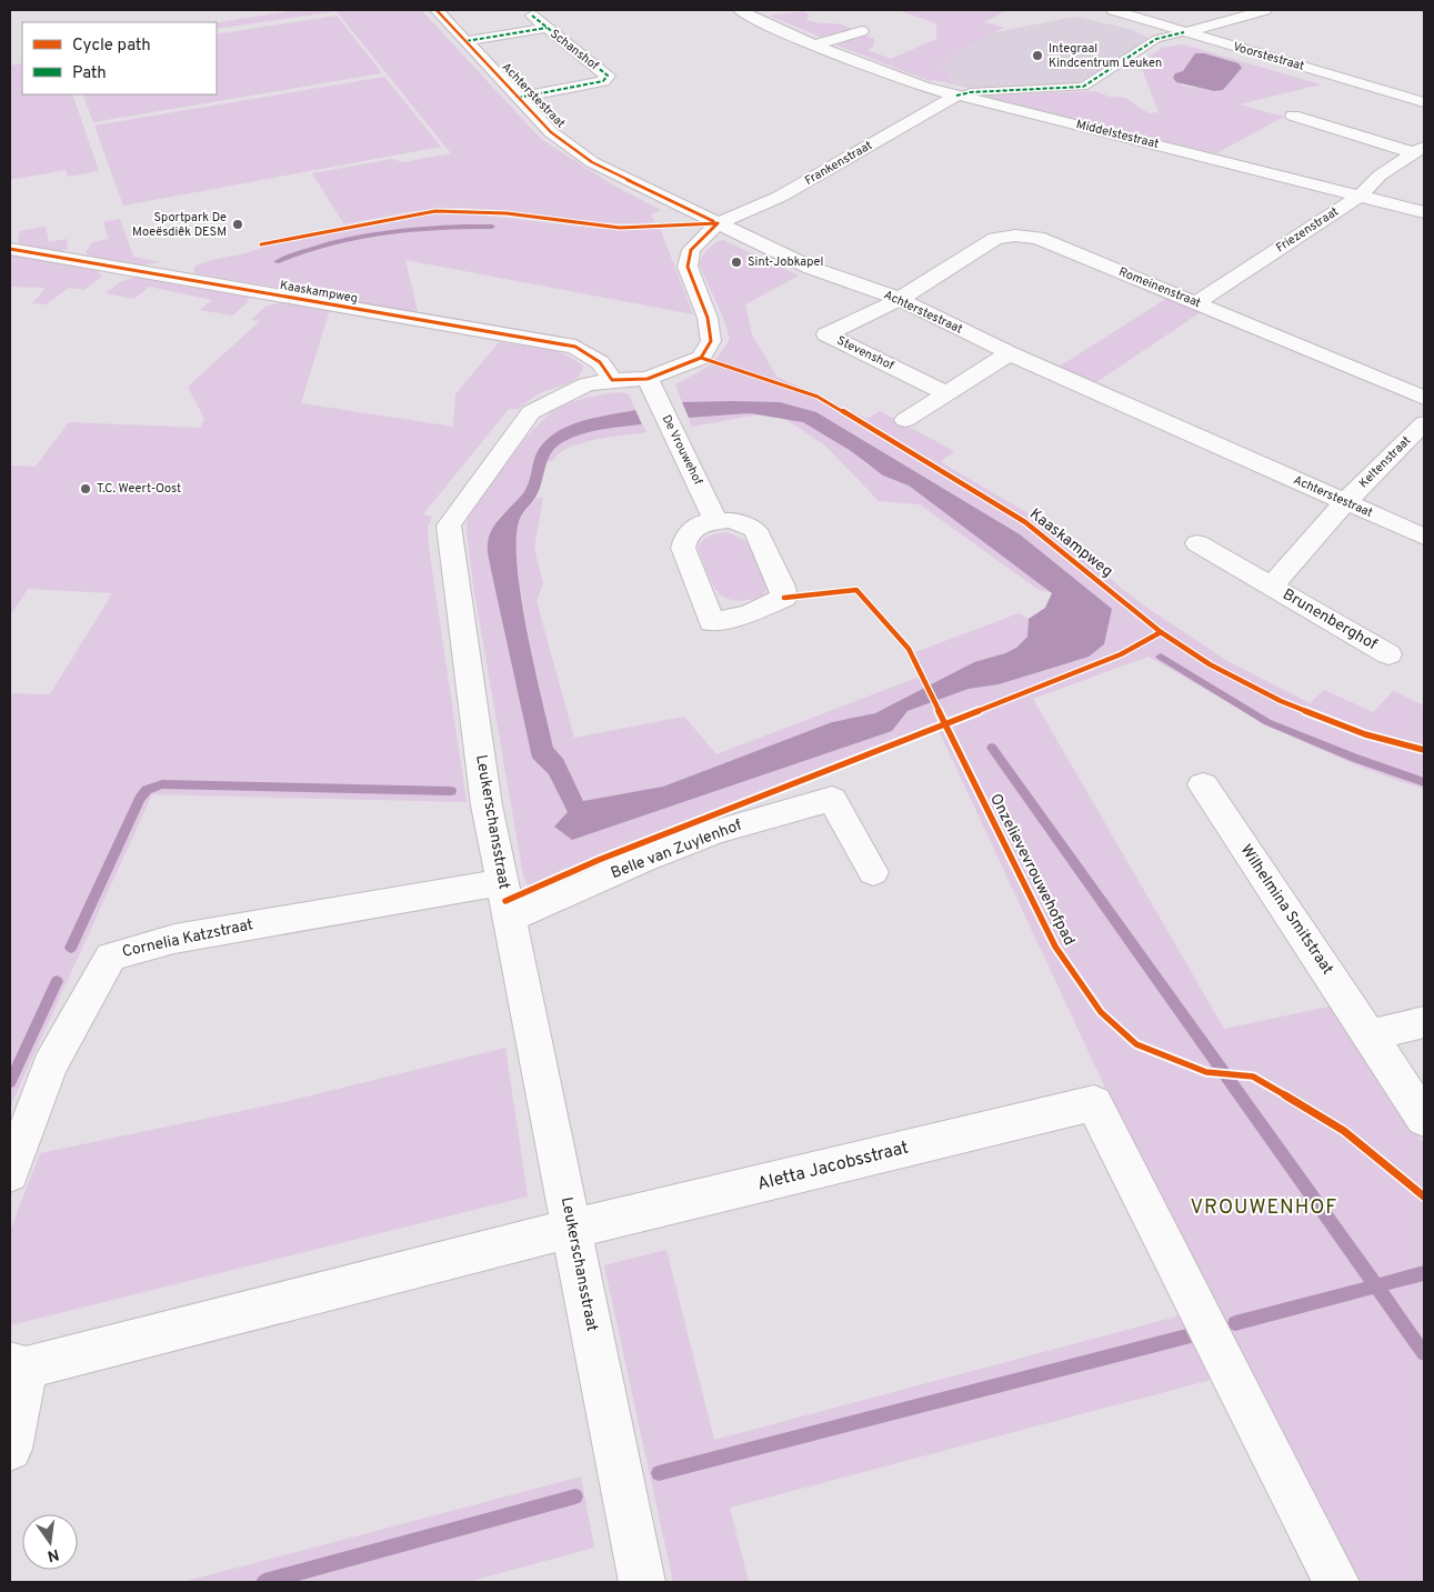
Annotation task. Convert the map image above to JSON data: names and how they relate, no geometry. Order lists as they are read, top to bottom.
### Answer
{
  "streets": {
    "street": [
      "Schanshof",
      "Voorstestraat",
      "Achterstestraat",
      "Middelstestraat",
      "Frankenstraat",
      "Friezenstraat",
      "Romeinenstraat",
      "Kaaskampweg",
      "Stevenshof",
      "De Vrouwehof",
      "Keltenstraat",
      "Brunenberghof",
      "Leukerschansstraat",
      "Belle van Zuylenhof",
      "Wilhelmina Smitstraat",
      "Cornelia Katzstraat",
      "Aletta Jacobsstraat"
    ],
    "cycle path": ["Onzelievevrouwehofpad"]
  },
  "crossings": [
    ["Schanshof", "Achterstestraat"],
    ["Achterstestraat", "Frankenstraat"],
    ["Achterstestraat", "Romeinenstraat"],
    ["Achterstestraat", "Stevenshof"],
    ["Achterstestraat", "Keltenstraat"],
    ["Achterstestraat", "Brunenberghof"],
    ["Achterstestraat", "Leukerschansstraat"],
    ["Middelstestraat", "Frankenstraat"],
    ["Middelstestraat", "Friezenstraat"],
    ["Frankenstraat", "Leukerschansstraat"],
    ["Friezenstraat", "Romeinenstraat"],
    ["Romeinenstraat", "Stevenshof"],
    ["Kaaskampweg", "Leukerschansstraat"],
    ["De Vrouwehof", "Leukerschansstraat"],
    ["Keltenstraat", "Brunenberghof"],
    ["Leukerschansstraat", "Belle van Zuylenhof"],
    ["Leukerschansstraat", "Cornelia Katzstraat"],
    ["Leukerschansstraat", "Aletta Jacobsstraat"],
    ["Belle van Zuylenhof", "Cornelia Katzstraat"]
  ],
  "districts": ["VROUWENHOF"],
  "places": [
    "Integraal Kindcentrum Leuken",
    "Sportpark De Moeësdiêk DESM",
    "Sint-Jobkapel",
    "T.C. Weert-Oost"
  ],
  "legend": ["Cycle path", "Path"],
  "north": "bottom"
}
